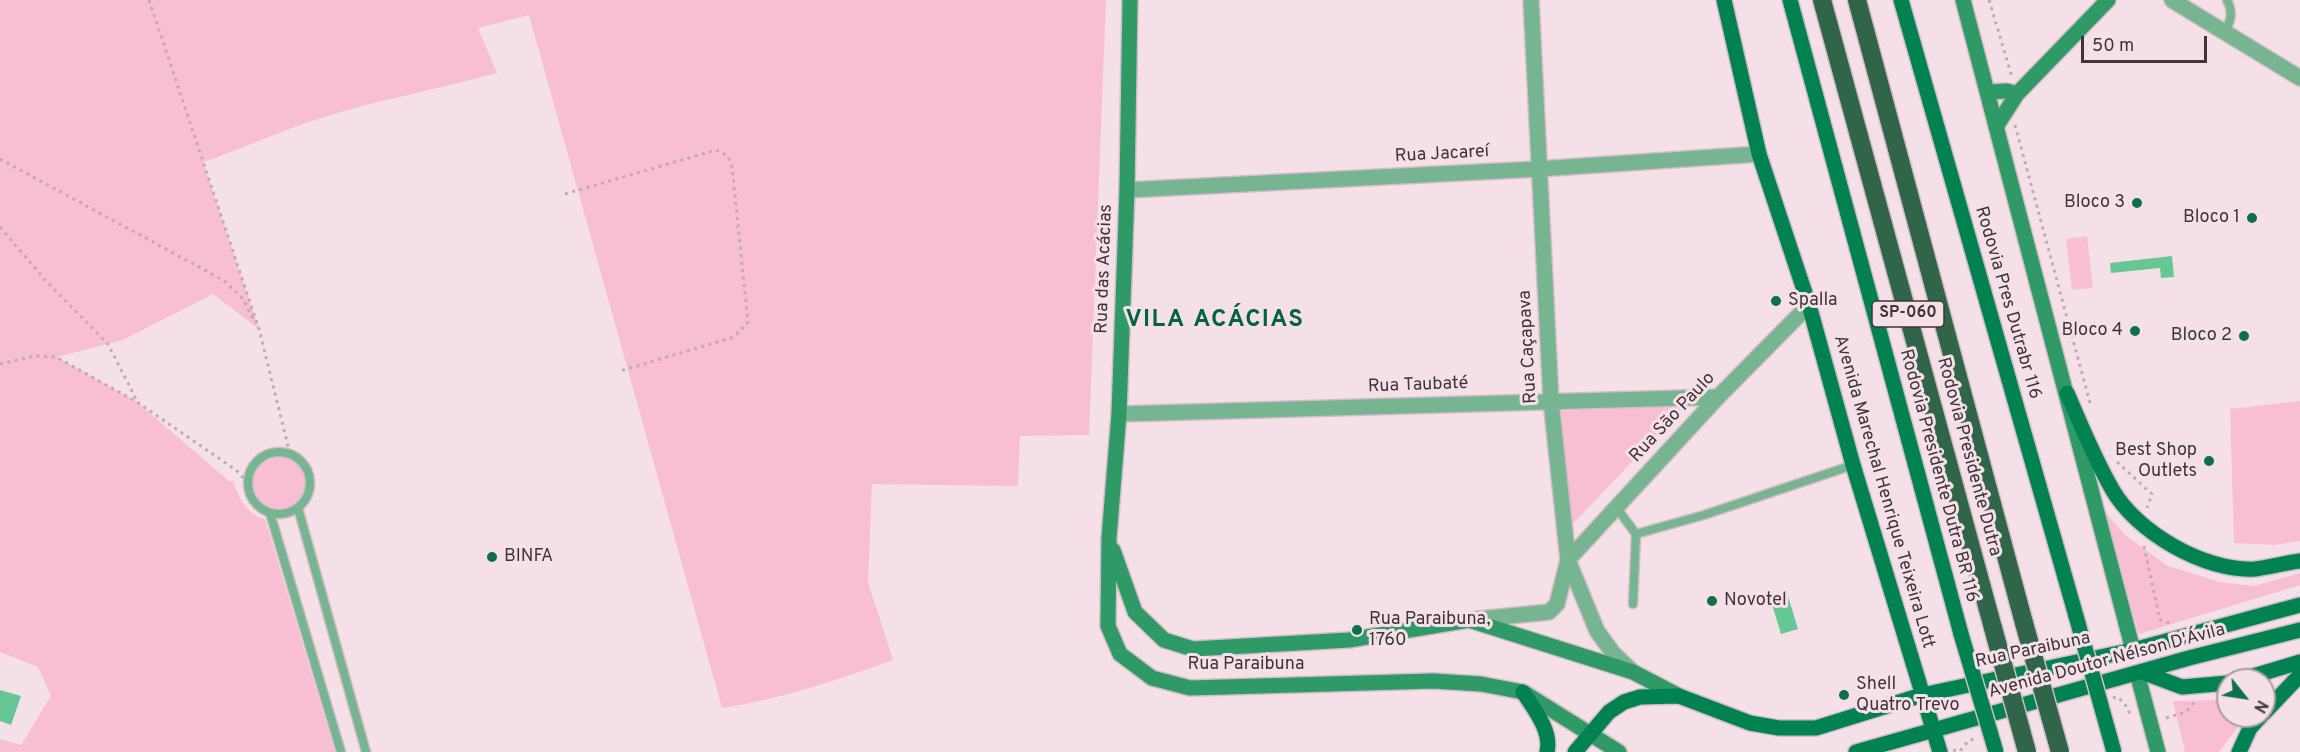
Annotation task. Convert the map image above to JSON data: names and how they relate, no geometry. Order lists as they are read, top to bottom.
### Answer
{
  "streets": {
    "highway": ["SP-060", "Rodovia Presidente Dutra"],
    "main road": [
      "Rua das Acácias",
      "Rodovia Pres Dutrabr 116",
      "Rodovia Presidente Dutra BR 116",
      "Avenida Marechal Henrique Teixeira Lott",
      "Rua Paraibuna",
      "Avenida Doutor Nélson D'Ávila"
    ],
    "street": [
      "Rua Jacareí",
      "Rua Caçapava",
      "Rua Taubaté",
      "Rua São Paulo"
    ]
  },
  "crossings": [
    ["Rua Jacareí", "Rua das Acácias"],
    ["Rua Jacareí", "Rua Caçapava"],
    ["Rua Jacareí", "Avenida Marechal Henrique Teixeira Lott"],
    ["Rua das Acácias", "Rua Taubaté"],
    ["Rua das Acácias", "Rua Paraibuna"],
    ["Rua Caçapava", "Rua Taubaté"],
    ["Rua Caçapava", "Rua São Paulo"],
    ["Rua Caçapava", "Rua Paraibuna"],
    ["Rua Taubaté", "Rua São Paulo"],
    ["Rua São Paulo", "Avenida Marechal Henrique Teixeira Lott"],
    ["Rua São Paulo", "Rua Paraibuna"],
    ["Avenida Marechal Henrique Teixeira Lott", "Rua Paraibuna"],
    ["Avenida Marechal Henrique Teixeira Lott", "Avenida Doutor Nélson D'Ávila"]
  ],
  "districts": ["VILA ACÁCIAS"],
  "places": [
    "Bloco 3",
    "Bloco 1",
    "Spalla",
    "Bloco 4",
    "Bloco 2",
    "Best Shop Outlets",
    "BINFA",
    "Novotel",
    "Rua Paraibuna, 1760",
    "Shell Quatro Trevo"
  ],
  "scale_bar": "50 m",
  "north": "bottom right"
}
